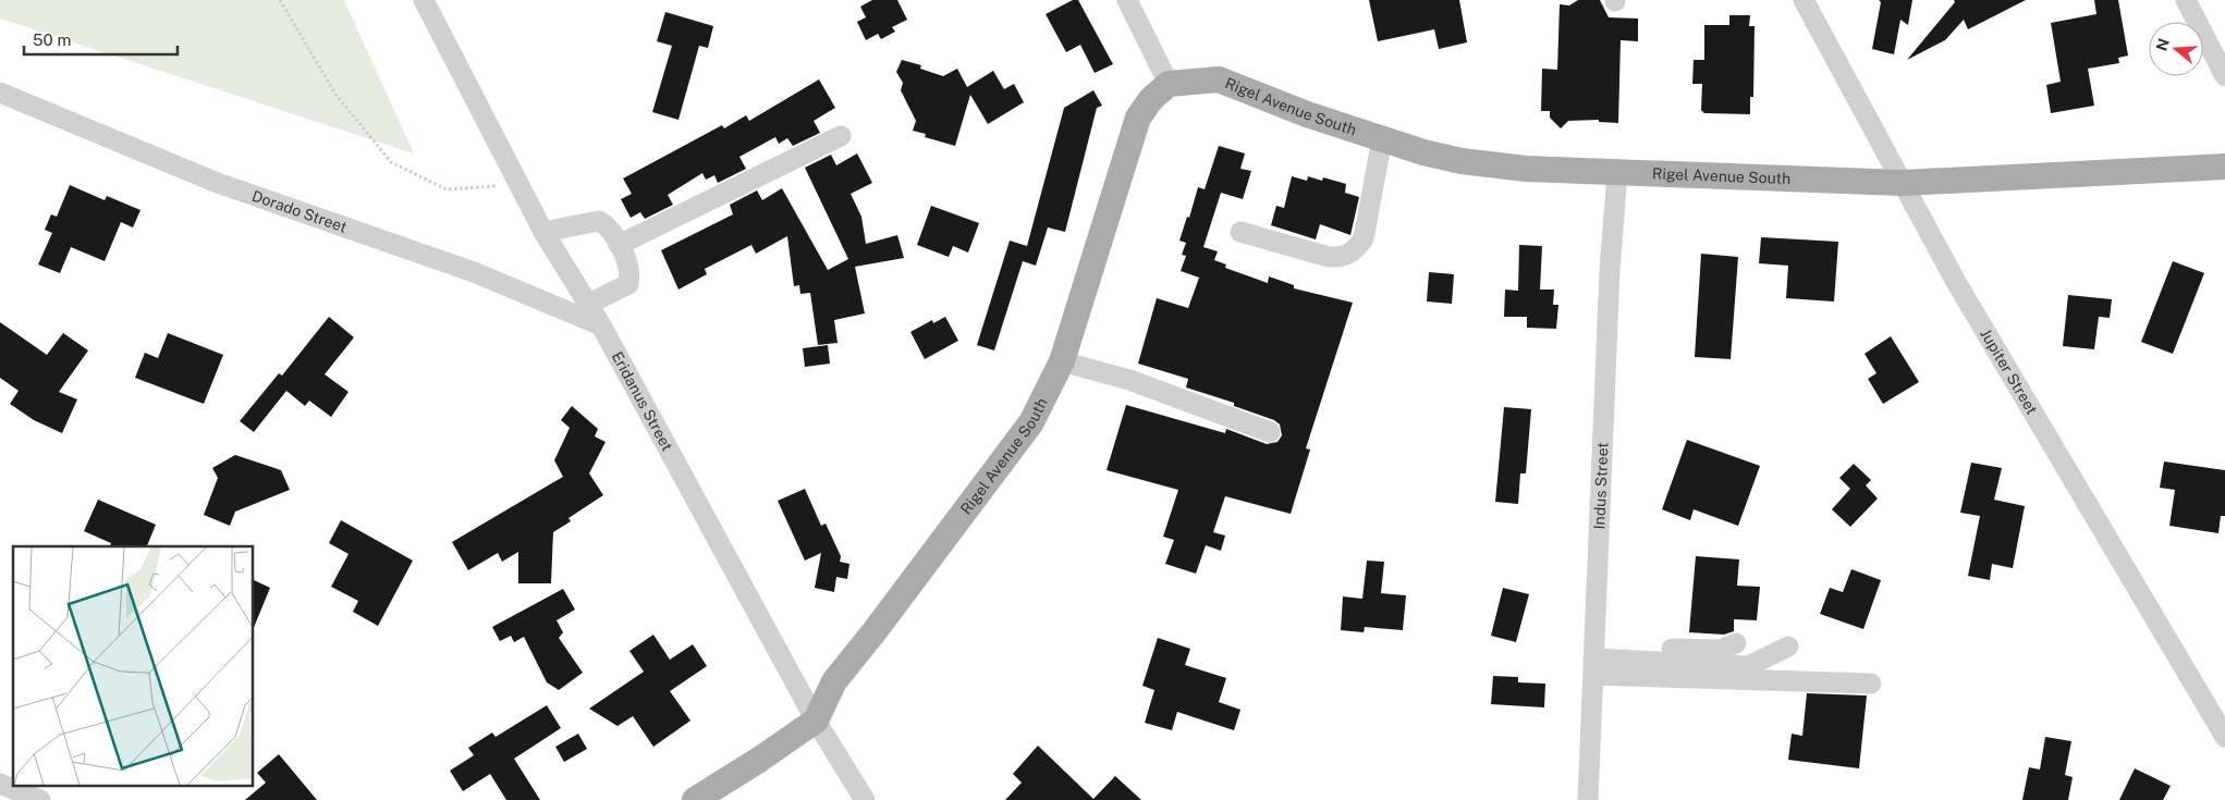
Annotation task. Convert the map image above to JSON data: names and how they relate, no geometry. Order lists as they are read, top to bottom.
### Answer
{
  "streets": {
    "main road": ["Rigel Avenue South"],
    "street": [
      "Dorado Street",
      "Jupiter Street",
      "Eridanus Street",
      "Indus Street"
    ]
  },
  "crossings": [
    ["Rigel Avenue South", "Jupiter Street"],
    ["Rigel Avenue South", "Eridanus Street"],
    ["Rigel Avenue South", "Indus Street"],
    ["Dorado Street", "Eridanus Street"]
  ],
  "scale_bar": "50 m",
  "north": "left"
}
